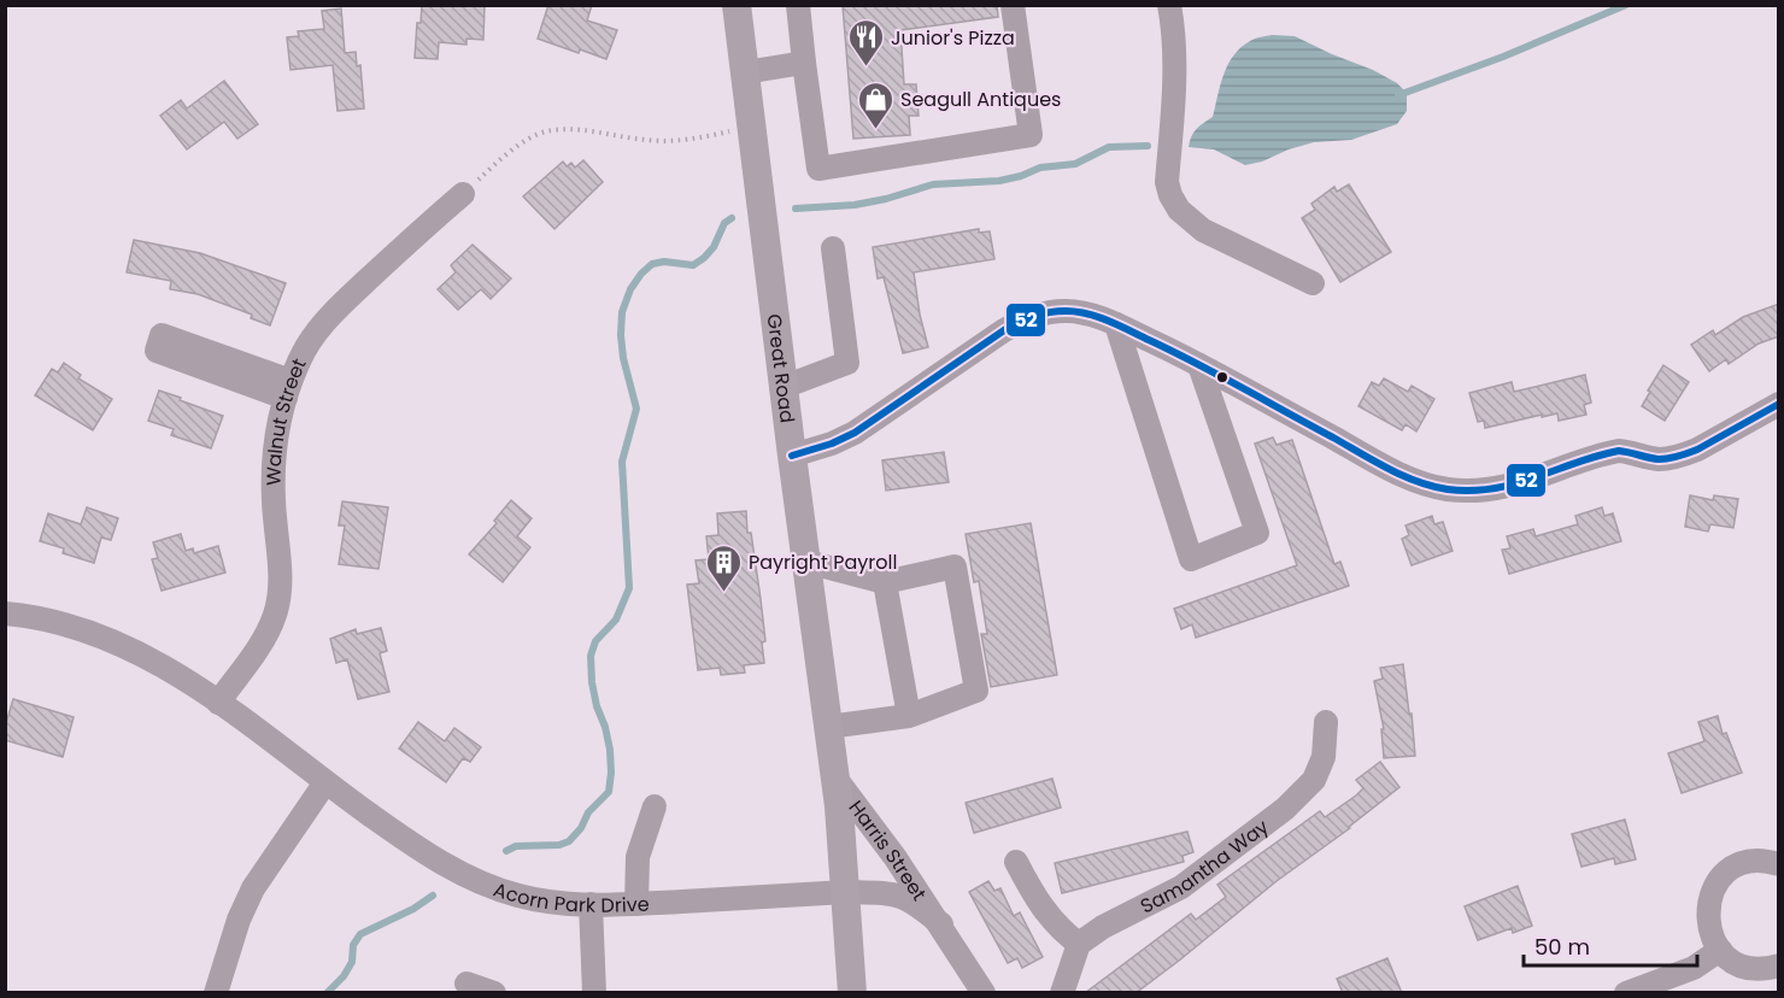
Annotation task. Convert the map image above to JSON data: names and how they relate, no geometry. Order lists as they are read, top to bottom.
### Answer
{
  "streets": {
    "main road": ["Great Road"],
    "street": [
      "Walnut Street",
      "Harris Street",
      "Samantha Way",
      "Acorn Park Drive"
    ]
  },
  "crossings": [
    ["Great Road", "Harris Street"],
    ["Great Road", "Acorn Park Drive"],
    ["Walnut Street", "Acorn Park Drive"],
    ["Harris Street", "Acorn Park Drive"]
  ],
  "places": {
    "restaurant": ["Junior's Pizza"],
    "shop": ["Seagull Antiques"],
    "building": ["Payright Payroll"]
  },
  "lines": ["transit line 52"],
  "scale_bar": "50 m"
}
